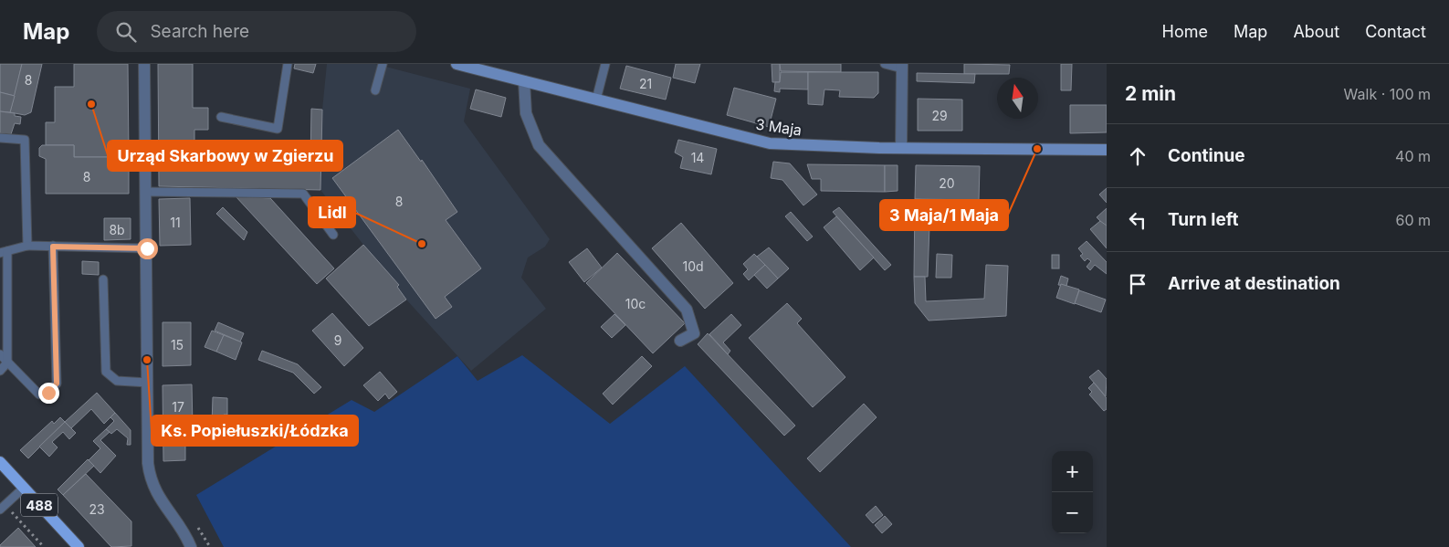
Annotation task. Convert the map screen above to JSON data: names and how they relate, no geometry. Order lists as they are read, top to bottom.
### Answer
{
  "streets": {
    "main road": ["3 Maja", "488"]
  },
  "places": [
    "Urząd Skarbowy w Zgierzu",
    "3 Maja/1 Maja",
    "Lidl",
    "Ks. Popiełuszki/Łódzka"
  ],
  "house_numbers": [
    "8",
    "21",
    "29",
    "14",
    "8",
    "20",
    "8",
    "11",
    "8b",
    "10d",
    "10c",
    "9",
    "15",
    "17",
    "23"
  ],
  "north": "top",
  "page": {
    "header": "Map",
    "search": "Search here",
    "nav": [
      "Home",
      "Map",
      "About",
      "Contact"
    ],
    "heading": ["2 min", "Walk · 100 m"],
    "list": [
      ["Continue", "40 m"],
      ["Turn left", "60 m"],
      "Arrive at destination"
    ],
    "map_buttons": ["+", "−"]
  }
}
